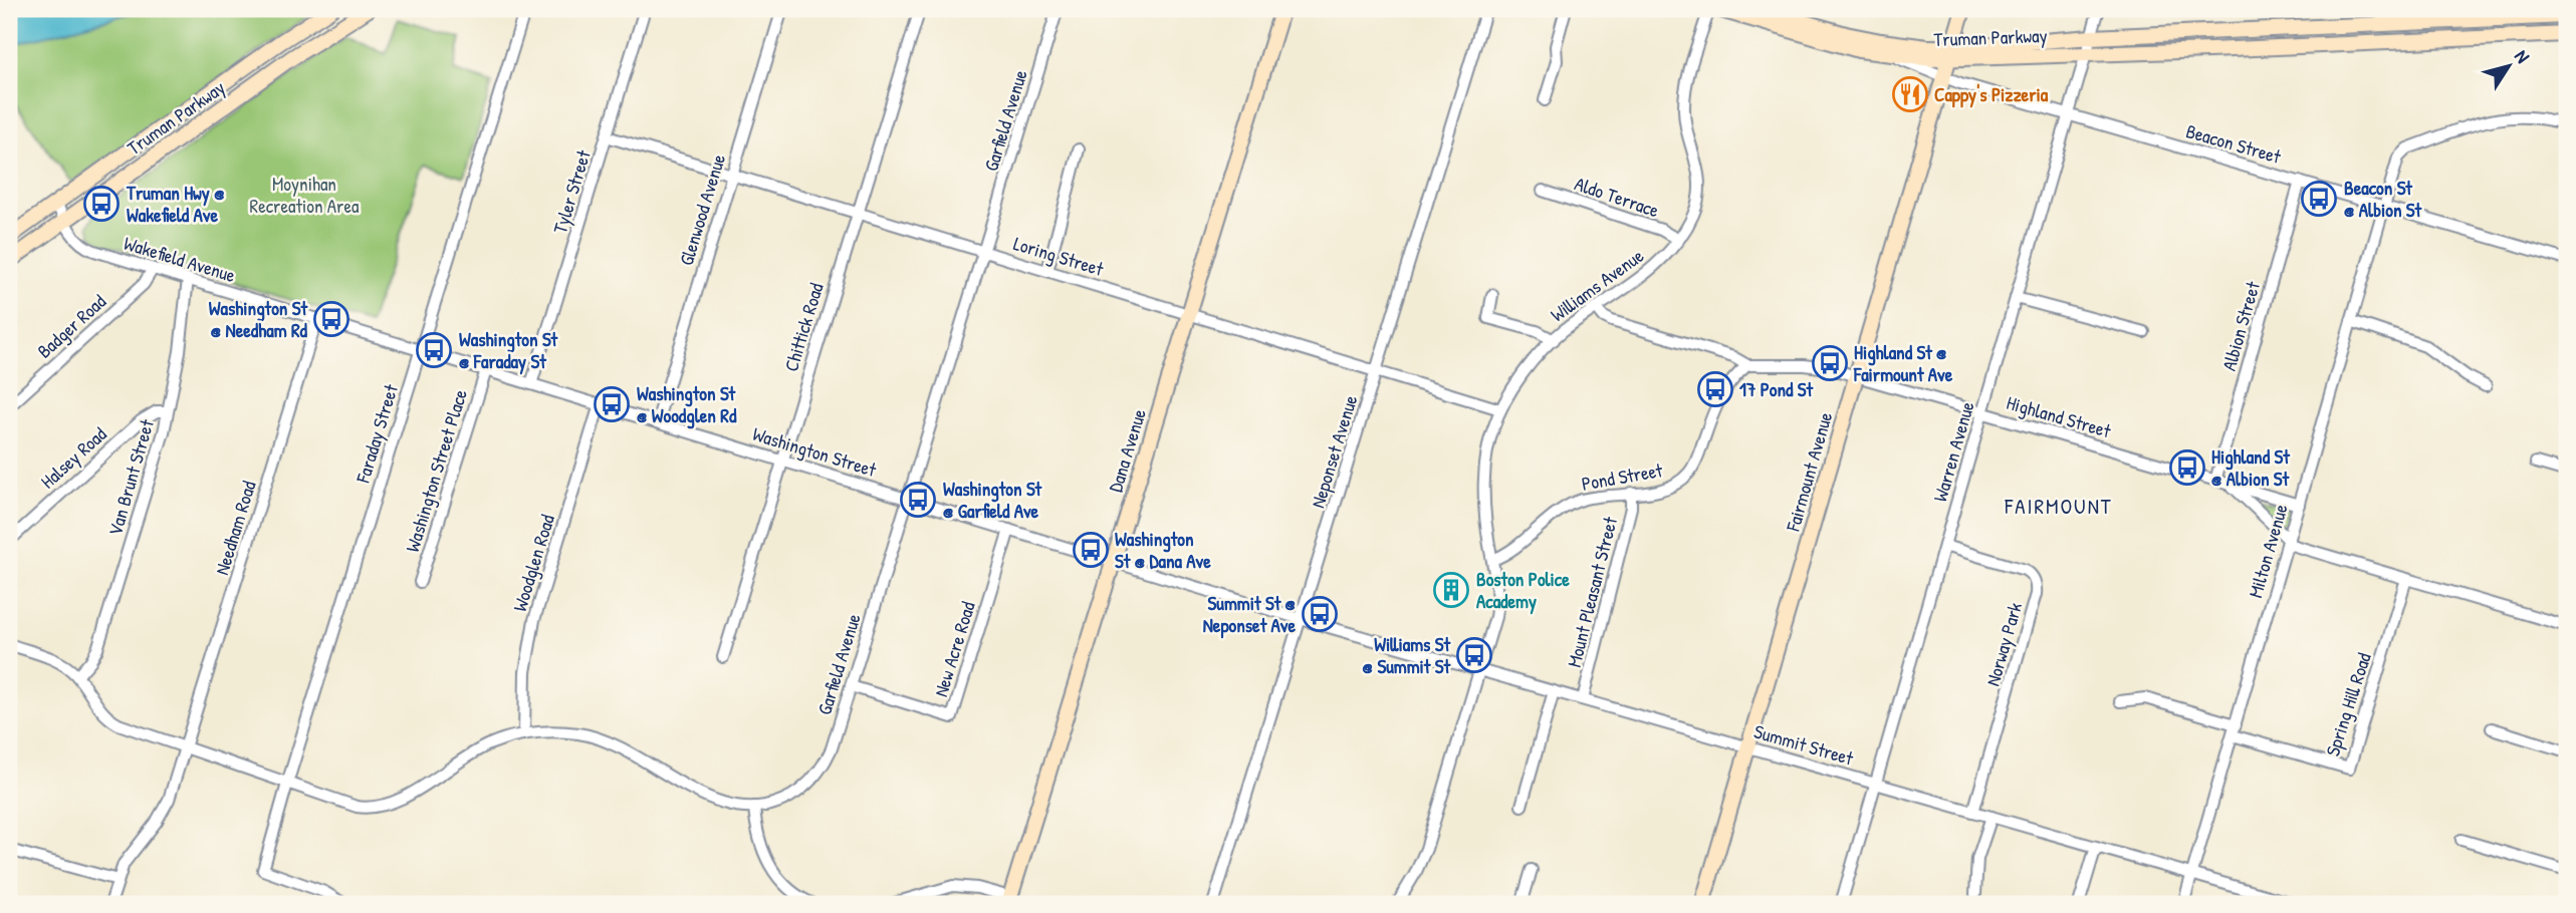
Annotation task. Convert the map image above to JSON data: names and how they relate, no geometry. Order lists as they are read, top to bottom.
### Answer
{
  "streets": {
    "main road": ["Truman Parkway", "Dana Avenue", "Fairmount Avenue"],
    "street": [
      "Garfield Avenue",
      "Beacon Street",
      "Tyler Street",
      "Aldo Terrace",
      "Glenwood Avenue",
      "Loring Street",
      "Wakefield Avenue",
      "Williams Avenue",
      "Badger Road",
      "Albion Street",
      "Chittick Road",
      "Highland Street",
      "Faraday Street",
      "Washington Street",
      "Neponset Avenue",
      "Warren Avenue",
      "Halsey Road",
      "Washington Street Place",
      "Pond Street",
      "Van Brunt Street",
      "Needham Road",
      "Milton Avenue",
      "Woodglen Road",
      "Mount Pleasant Street",
      "Norway Park",
      "New Acre Road",
      "Spring Hill Road",
      "Summit Street"
    ]
  },
  "crossings": [
    ["Truman Parkway", "Beacon Street"],
    ["Truman Parkway", "Wakefield Avenue"],
    ["Truman Parkway", "Warren Avenue"],
    ["Truman Parkway", "Fairmount Avenue"],
    ["Garfield Avenue", "Loring Street"],
    ["Garfield Avenue", "Faraday Street"],
    ["Garfield Avenue", "Washington Street"],
    ["Garfield Avenue", "Van Brunt Street"],
    ["Garfield Avenue", "Needham Road"],
    ["Garfield Avenue", "Woodglen Road"],
    ["Garfield Avenue", "New Acre Road"],
    ["Beacon Street", "Albion Street"],
    ["Beacon Street", "Warren Avenue"],
    ["Beacon Street", "Fairmount Avenue"],
    ["Beacon Street", "Milton Avenue"],
    ["Tyler Street", "Loring Street"],
    ["Tyler Street", "Washington Street"],
    ["Aldo Terrace", "Williams Avenue"],
    ["Glenwood Avenue", "Loring Street"],
    ["Glenwood Avenue", "Washington Street"],
    ["Loring Street", "Williams Avenue"],
    ["Loring Street", "Chittick Road"],
    ["Loring Street", "Dana Avenue"],
    ["Loring Street", "Neponset Avenue"],
    ["Wakefield Avenue", "Badger Road"],
    ["Wakefield Avenue", "Washington Street"],
    ["Wakefield Avenue", "Van Brunt Street"],
    ["Wakefield Avenue", "Needham Road"],
    ["Williams Avenue", "Highland Street"],
    ["Williams Avenue", "Pond Street"],
    ["Williams Avenue", "Summit Street"],
    ["Albion Street", "Highland Street"],
    ["Chittick Road", "Washington Street"],
    ["Highland Street", "Warren Avenue"],
    ["Highland Street", "Fairmount Avenue"],
    ["Highland Street", "Pond Street"],
    ["Highland Street", "Milton Avenue"],
    ["Highland Street", "Spring Hill Road"],
    ["Faraday Street", "Washington Street"],
    ["Dana Avenue", "Washington Street"],
    ["Washington Street", "Neponset Avenue"],
    ["Washington Street", "Washington Street Place"],
    ["Washington Street", "Needham Road"],
    ["Washington Street", "Woodglen Road"],
    ["Washington Street", "New Acre Road"],
    ["Washington Street", "Summit Street"],
    ["Neponset Avenue", "Summit Street"],
    ["Warren Avenue", "Norway Park"],
    ["Warren Avenue", "Summit Street"],
    ["Halsey Road", "Van Brunt Street"],
    ["Fairmount Avenue", "Summit Street"],
    ["Pond Street", "Mount Pleasant Street"],
    ["Milton Avenue", "Spring Hill Road"],
    ["Milton Avenue", "Summit Street"],
    ["Mount Pleasant Street", "Summit Street"],
    ["Norway Park", "Summit Street"]
  ],
  "districts": ["FAIRMOUNT"],
  "parks": ["Moynihan Recreation Area"],
  "places": {
    "restaurant": ["Cappy's Pizzeria"],
    "bus stop": [
      "Beacon St @ Albion St",
      "Truman Hwy @ Wakefield Ave",
      "Washington St @ Needham Rd",
      "Washington St @ Faraday St",
      "Highland St @ Fairmount Ave",
      "17 Pond St",
      "Washington St @ Woodglen Rd",
      "Highland St @ Albion St",
      "Washington St @ Garfield Ave",
      "Washington St @ Dana Ave",
      "Summit St @ Neponset Ave",
      "Williams St @ Summit St"
    ],
    "building": ["Boston Police Academy"]
  },
  "north": "top right"
}
